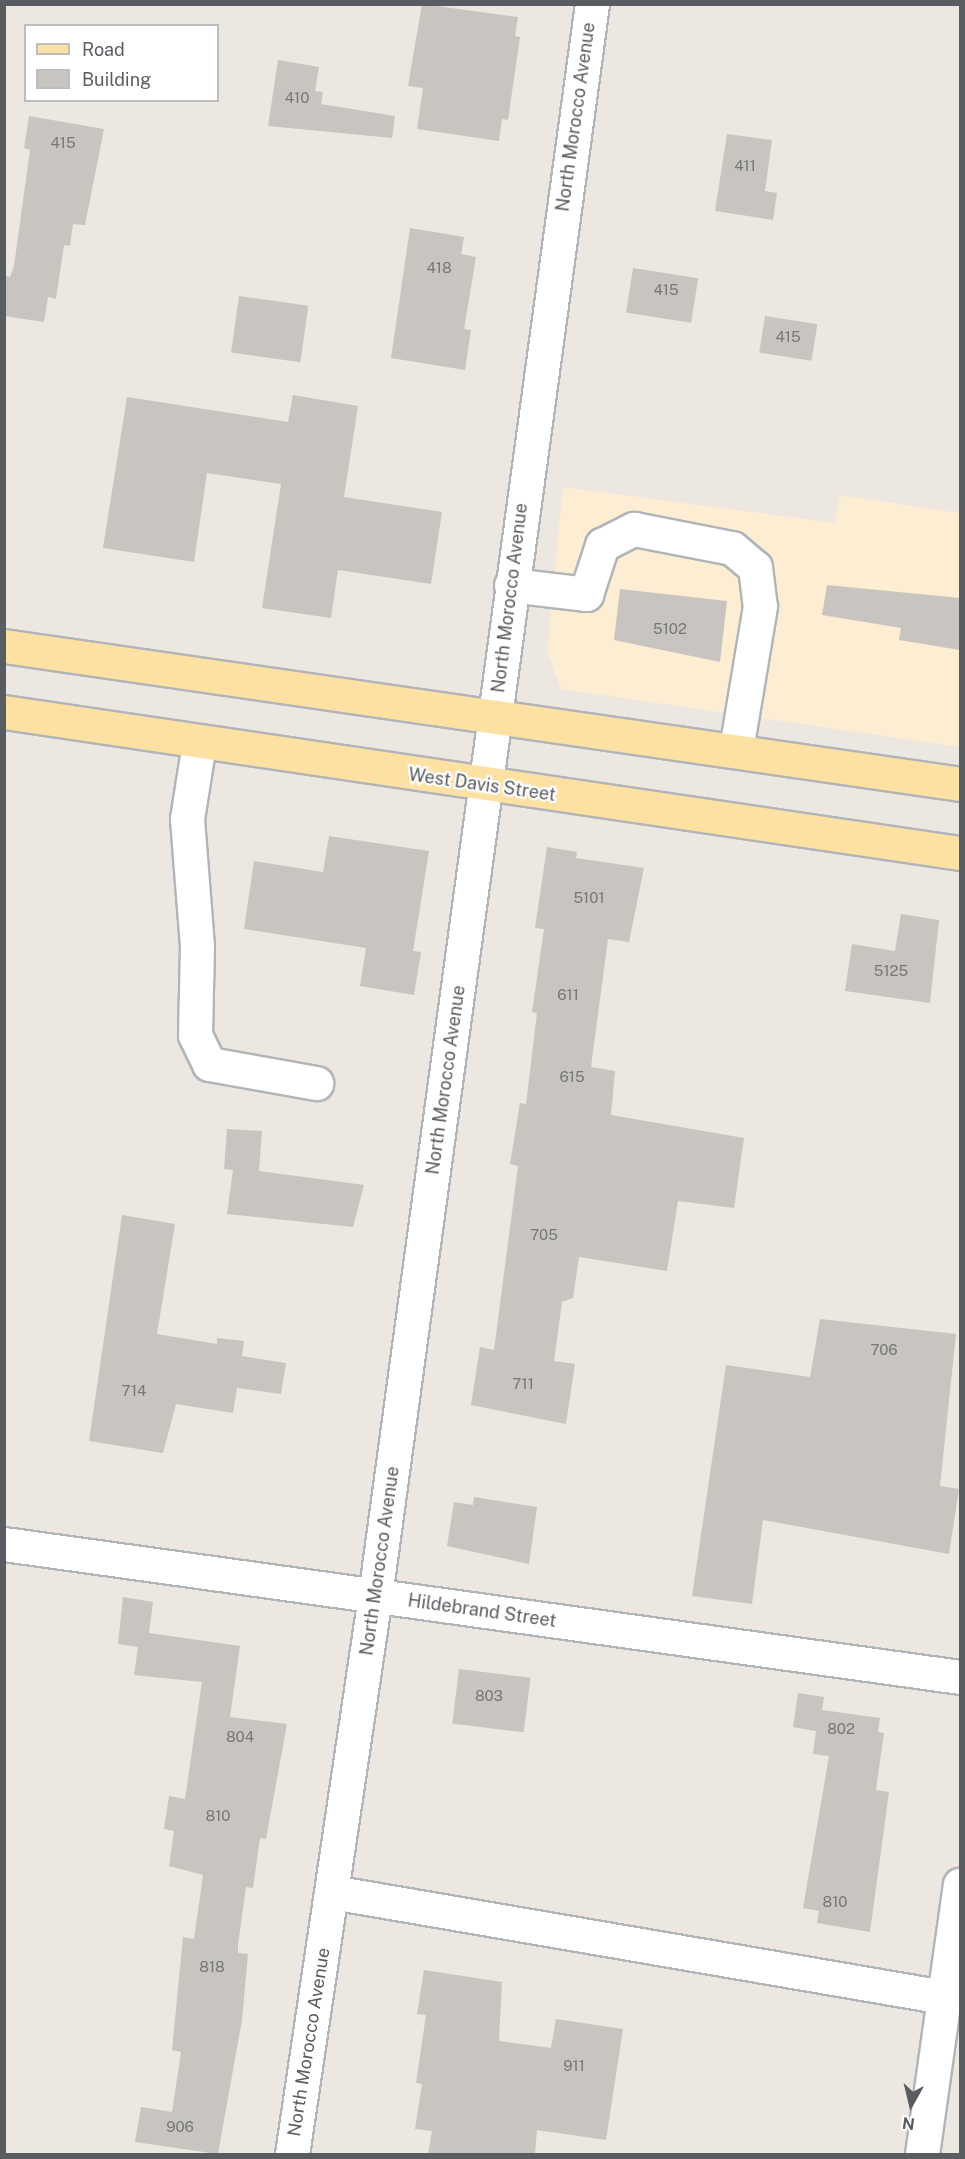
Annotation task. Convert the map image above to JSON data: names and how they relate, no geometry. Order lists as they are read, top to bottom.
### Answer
{
  "streets": {
    "main road": ["West Davis Street"],
    "street": ["North Morocco Avenue", "Hildebrand Street"]
  },
  "crossings": [
    ["North Morocco Avenue", "West Davis Street"],
    ["North Morocco Avenue", "Hildebrand Street"]
  ],
  "house_numbers": [
    "410",
    "415",
    "411",
    "418",
    "415",
    "415",
    "5102",
    "5101",
    "5125",
    "611",
    "615",
    "705",
    "706",
    "711",
    "714",
    "803",
    "802",
    "804",
    "810",
    "810",
    "818",
    "911",
    "906"
  ],
  "legend": ["Road", "Building"],
  "north": "bottom"
}
